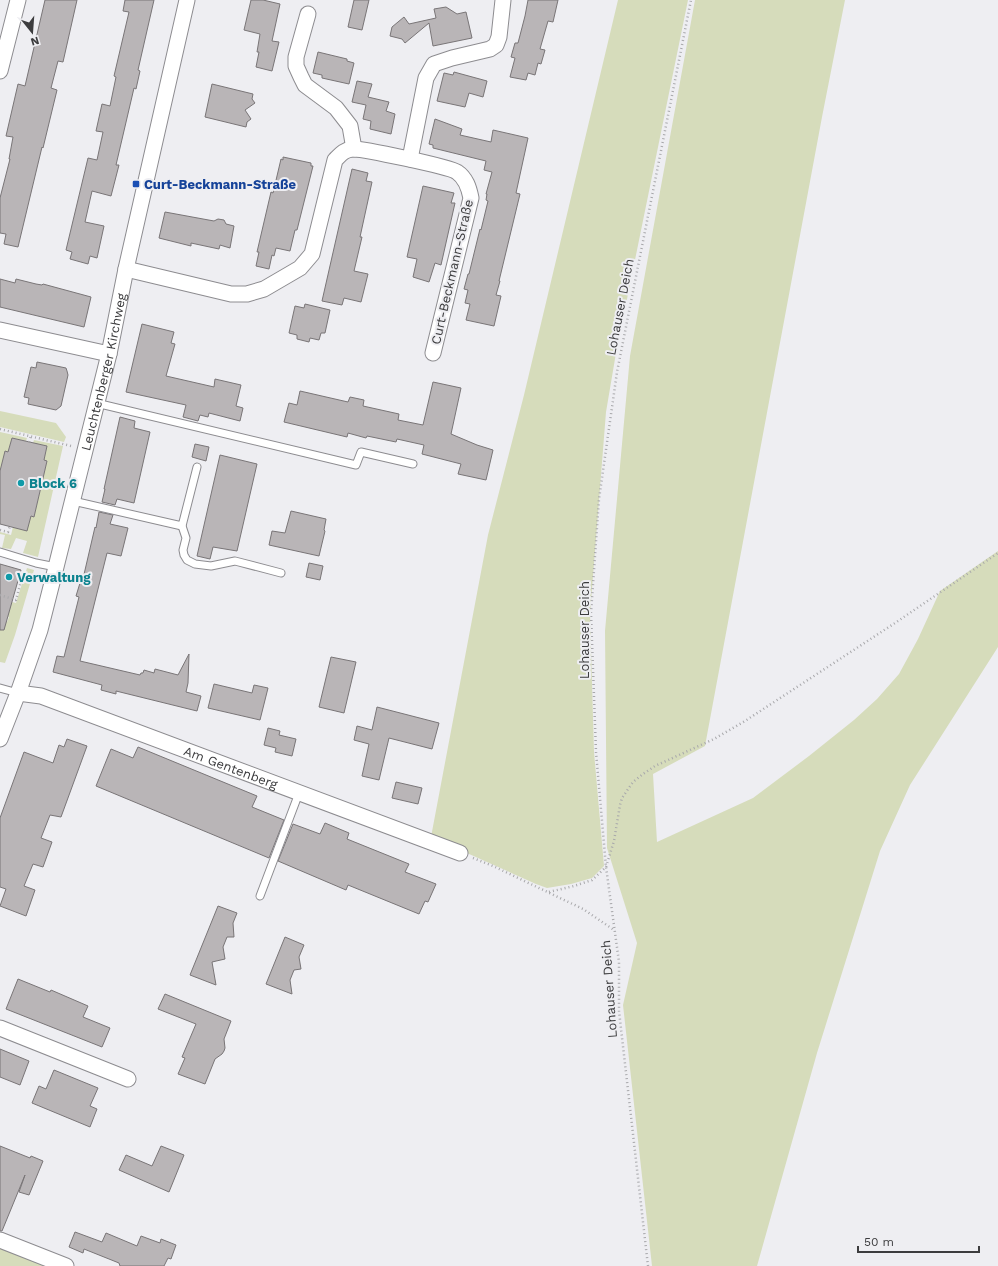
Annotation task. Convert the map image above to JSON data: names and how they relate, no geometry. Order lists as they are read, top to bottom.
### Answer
{
  "streets": {
    "street": ["Curt-Beckmann-Straße", "Leuchtenberger Kirchweg", "Am Gentenberg"],
    "path": ["Lohauser Deich"]
  },
  "crossings": [
    ["Leuchtenberger Kirchweg", "Am Gentenberg"]
  ],
  "places": {
    "transit": ["Curt-Beckmann-Straße"],
    "other": ["Block 6", "Verwaltung"]
  },
  "scale_bar": "50 m",
  "north": "bottom"
}
